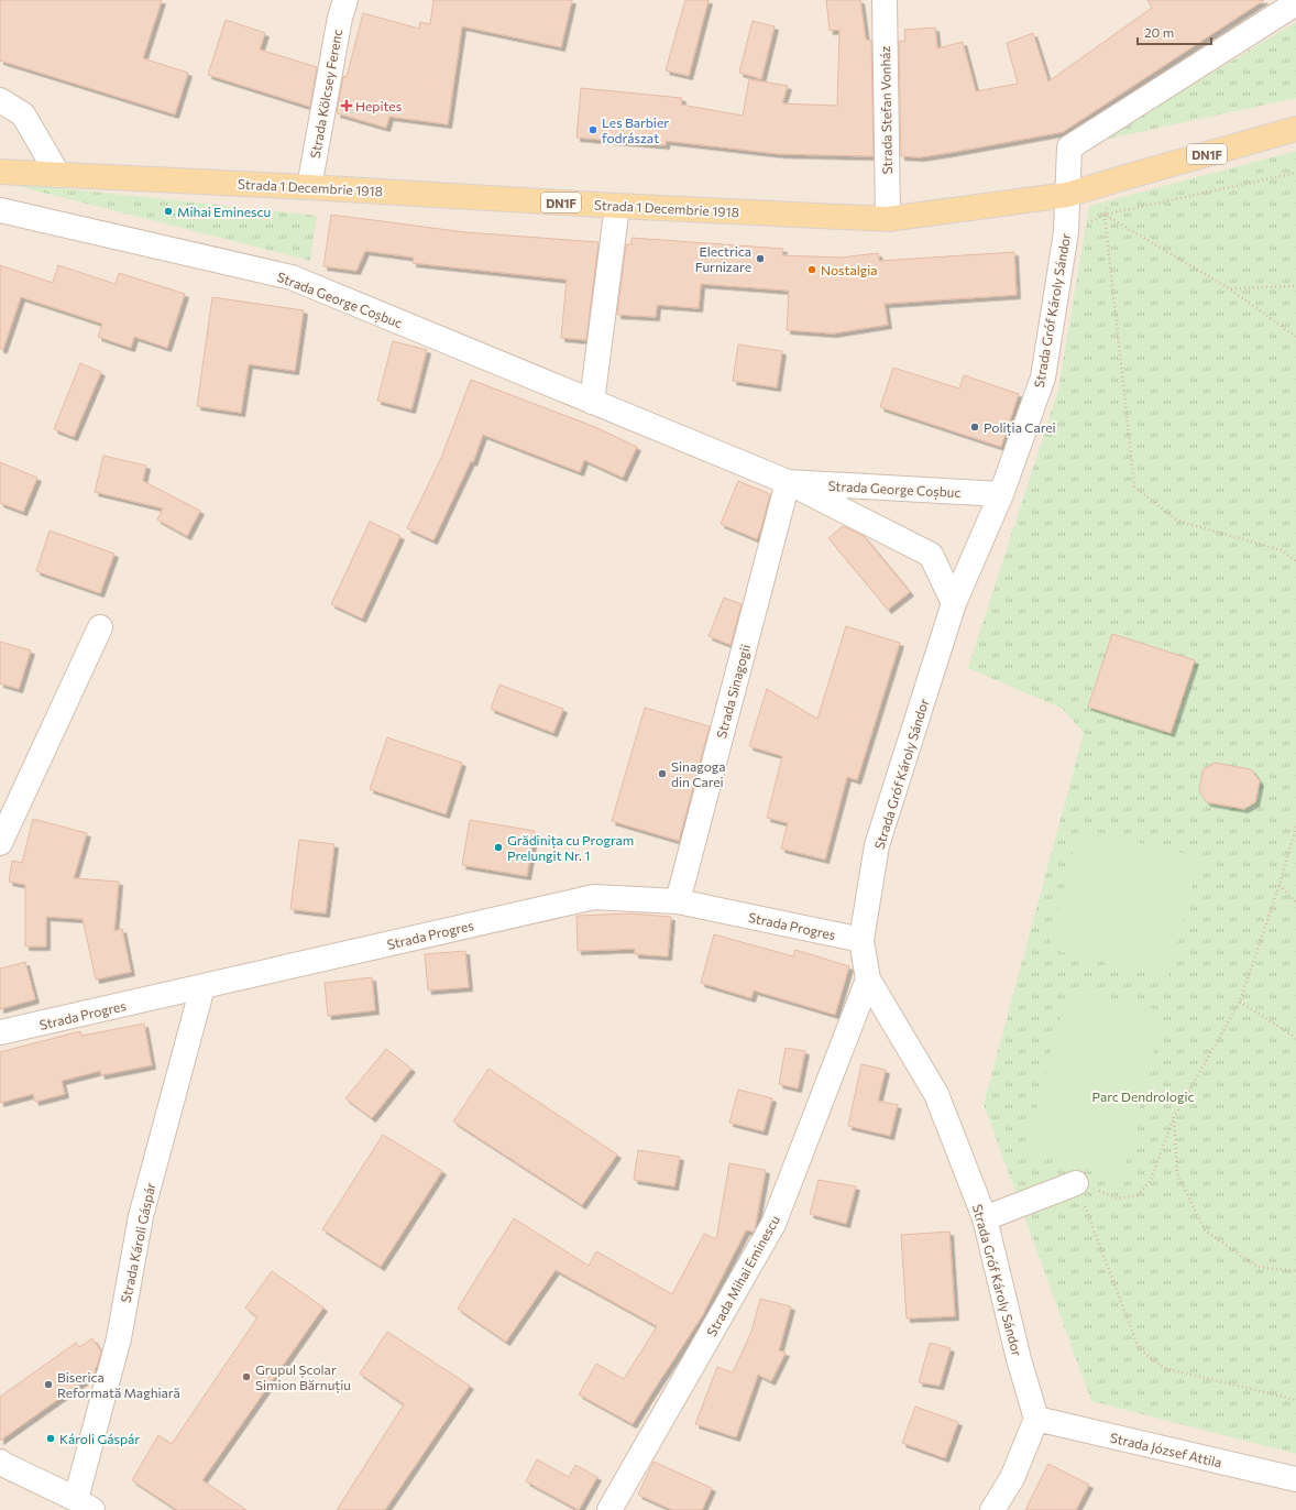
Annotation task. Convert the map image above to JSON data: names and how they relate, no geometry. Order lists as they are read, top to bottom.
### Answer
{
  "streets": {
    "main road": ["DN1F", "Strada 1 Decembrie 1918"],
    "street": [
      "Strada Kölcsey Ferenc",
      "Strada Stefan Vonház",
      "Strada George Coșbuc",
      "Strada Gróf Károly Sándor",
      "Strada Sinagogii",
      "Strada Progres",
      "Strada Károli Gáspár",
      "Strada Mihai Eminescu",
      "Strada József Attila"
    ]
  },
  "crossings": [
    ["Strada Kölcsey Ferenc", "Strada 1 Decembrie 1918"],
    ["Strada Stefan Vonház", "Strada 1 Decembrie 1918"],
    ["Strada 1 Decembrie 1918", "Strada Gróf Károly Sándor"],
    ["Strada George Coșbuc", "Strada Gróf Károly Sándor"],
    ["Strada George Coșbuc", "Strada Sinagogii"],
    ["Strada Gróf Károly Sándor", "Strada Progres"],
    ["Strada Gróf Károly Sándor", "Strada Mihai Eminescu"],
    ["Strada Gróf Károly Sándor", "Strada József Attila"],
    ["Strada Sinagogii", "Strada Progres"],
    ["Strada Progres", "Strada Károli Gáspár"]
  ],
  "parks": ["Parc Dendrologic"],
  "places": {
    "health": ["Hepites"],
    "other": [
      "Les Barbier fodrászat",
      "Mihai Eminescu",
      "Electrica Furnizare",
      "Nostalgia",
      "Poliția Carei",
      "Sinagoga din Carei",
      "Grădinița cu Program Prelungit Nr. 1",
      "Grupul Școlar Simion Bărnuțiu",
      "Biserica Reformată Maghiară",
      "Károli Gáspár"
    ]
  },
  "scale_bar": "20 m"
}
